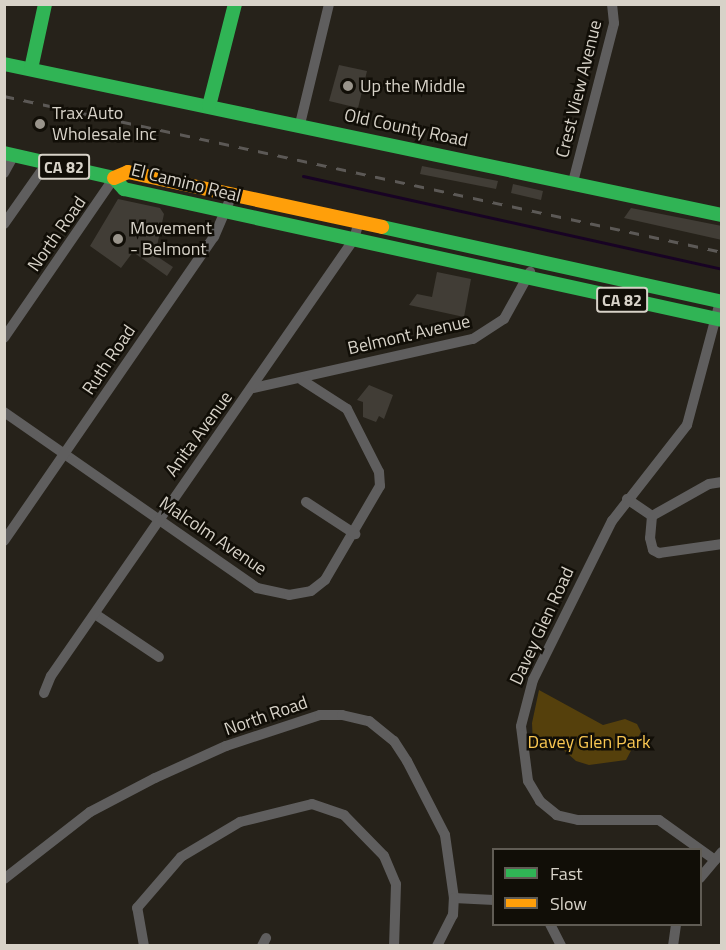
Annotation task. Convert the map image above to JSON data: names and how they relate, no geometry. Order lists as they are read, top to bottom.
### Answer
{
  "streets": {
    "main road": ["Old County Road", "CA 82", "El Camino Real"],
    "street": [
      "Crest View Avenue",
      "North Road",
      "Belmont Avenue",
      "Ruth Road",
      "Anita Avenue",
      "Malcolm Avenue",
      "Davey Glen Road"
    ]
  },
  "crossings": [
    ["Crest View Avenue", "Old County Road"],
    ["CA 82", "El Camino Real"],
    ["CA 82", "North Road"],
    ["El Camino Real", "North Road"],
    ["El Camino Real", "Belmont Avenue"],
    ["El Camino Real", "Ruth Road"],
    ["El Camino Real", "Anita Avenue"],
    ["El Camino Real", "Davey Glen Road"],
    ["Belmont Avenue", "Anita Avenue"],
    ["Belmont Avenue", "Malcolm Avenue"],
    ["Ruth Road", "Malcolm Avenue"],
    ["Anita Avenue", "Malcolm Avenue"]
  ],
  "parks": ["Davey Glen Park"],
  "places": ["Up the Middle", "Trax Auto Wholesale Inc", "Movement - Belmont"],
  "legend": ["Fast", "Slow"]
}
